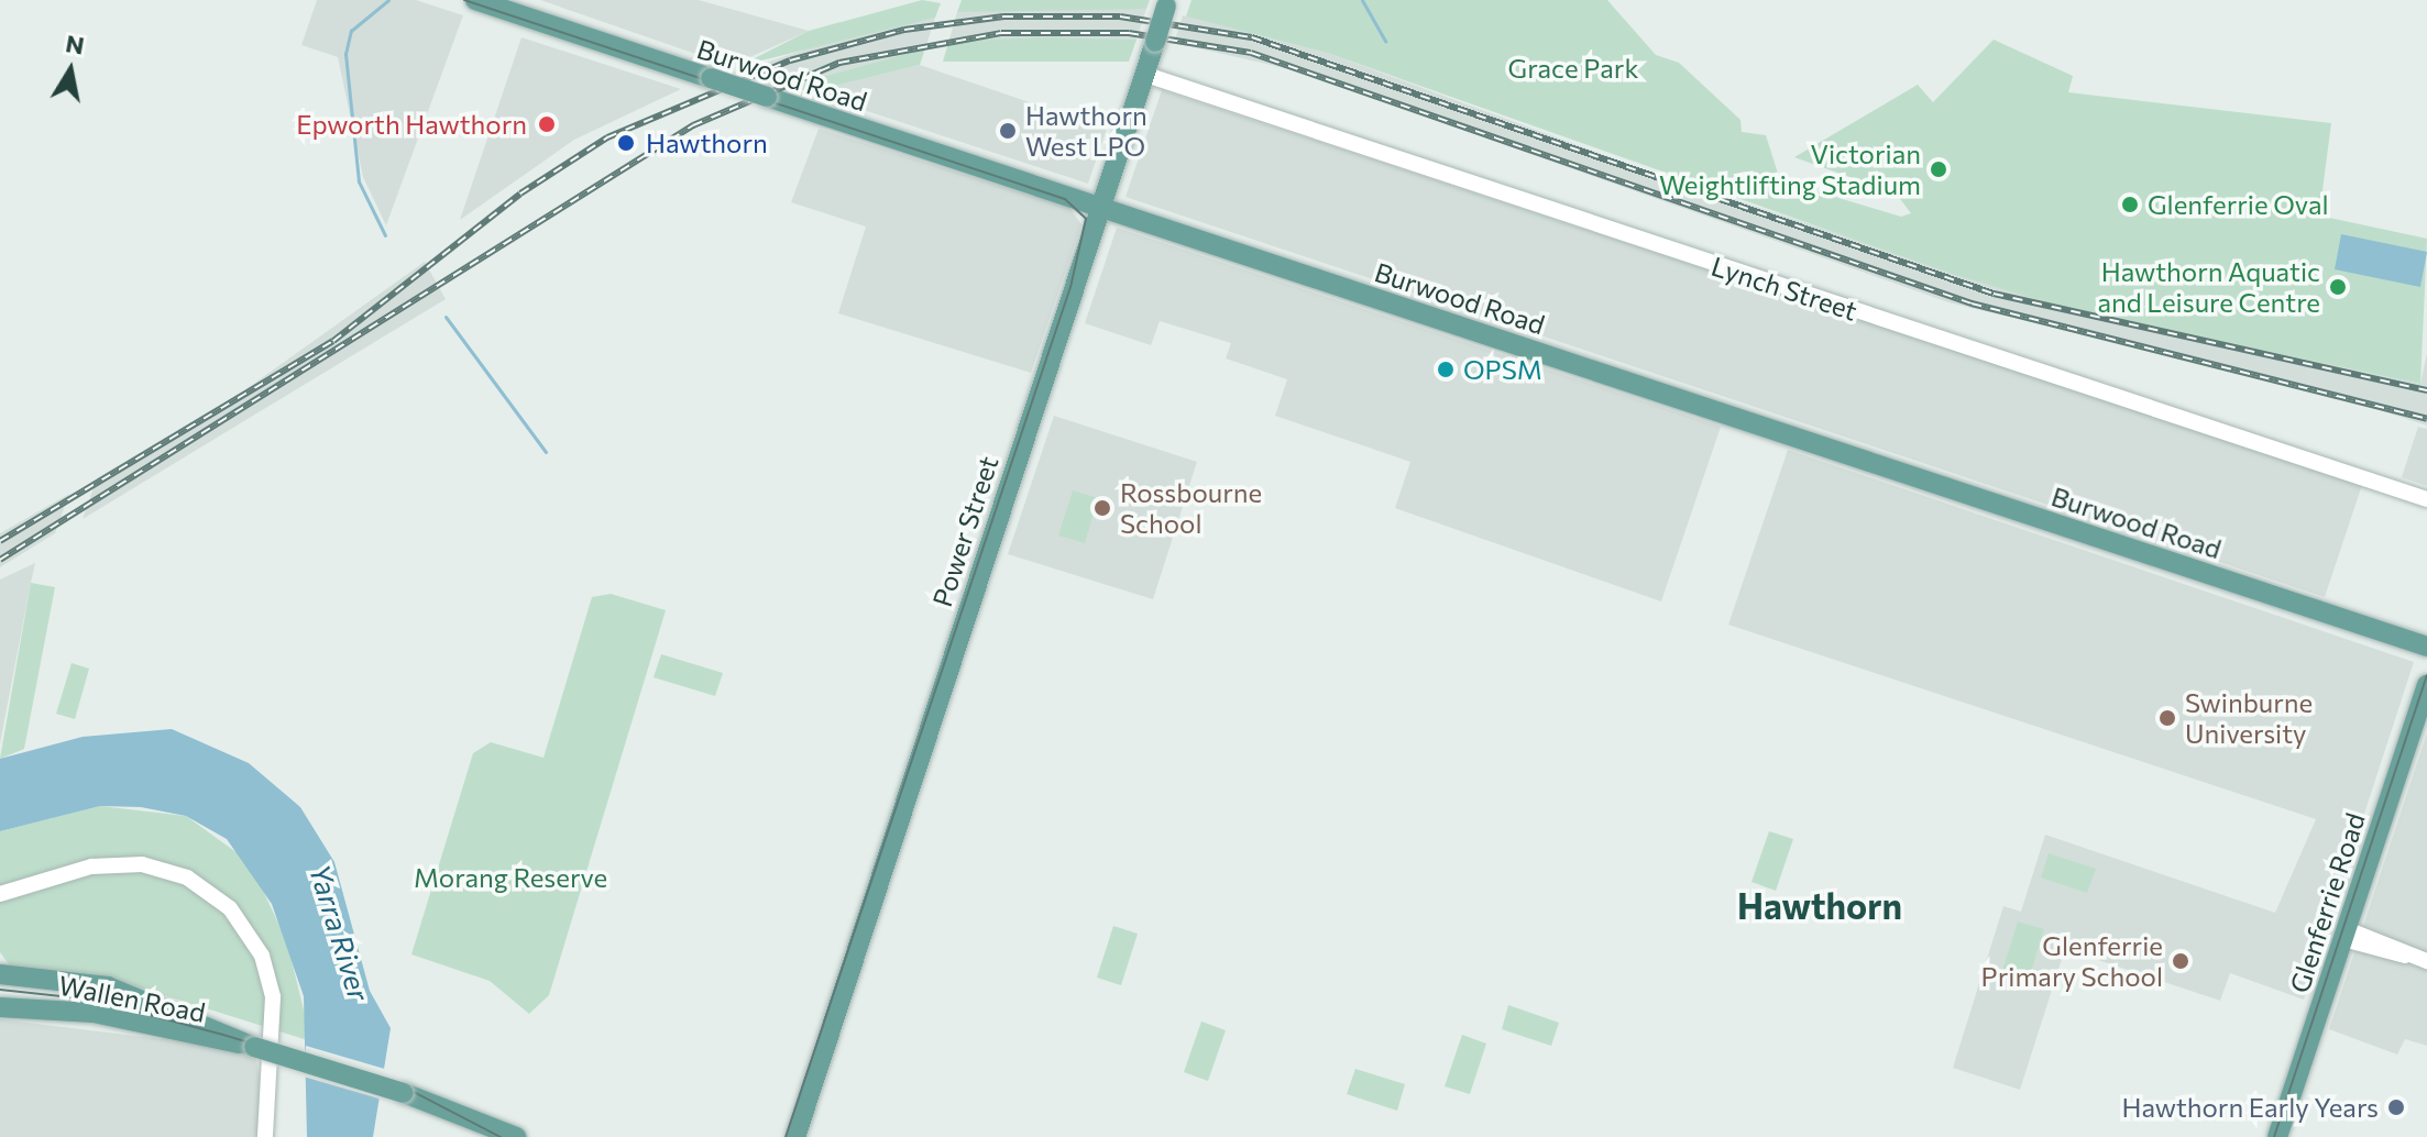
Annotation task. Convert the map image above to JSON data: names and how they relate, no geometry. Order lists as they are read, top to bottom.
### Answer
{
  "streets": {
    "main road": [
      "Burwood Road",
      "Power Street",
      "Glenferrie Road",
      "Wallen Road"
    ],
    "street": ["Lynch Street"]
  },
  "crossings": [
    ["Burwood Road", "Power Street"],
    ["Lynch Street", "Power Street"]
  ],
  "districts": ["Hawthorn"],
  "water": ["Yarra River"],
  "parks": ["Grace Park", "Morang Reserve"],
  "places": [
    "Epworth Hawthorn",
    "Hawthorn West LPO",
    "Hawthorn",
    "Victorian Weightlifting Stadium",
    "Glenferrie Oval",
    "Hawthorn Aquatic and Leisure Centre",
    "OPSM",
    "Rossbourne School",
    "Swinburne University",
    "Glenferrie Primary School",
    "Hawthorn Early Years"
  ],
  "north": "top"
}
